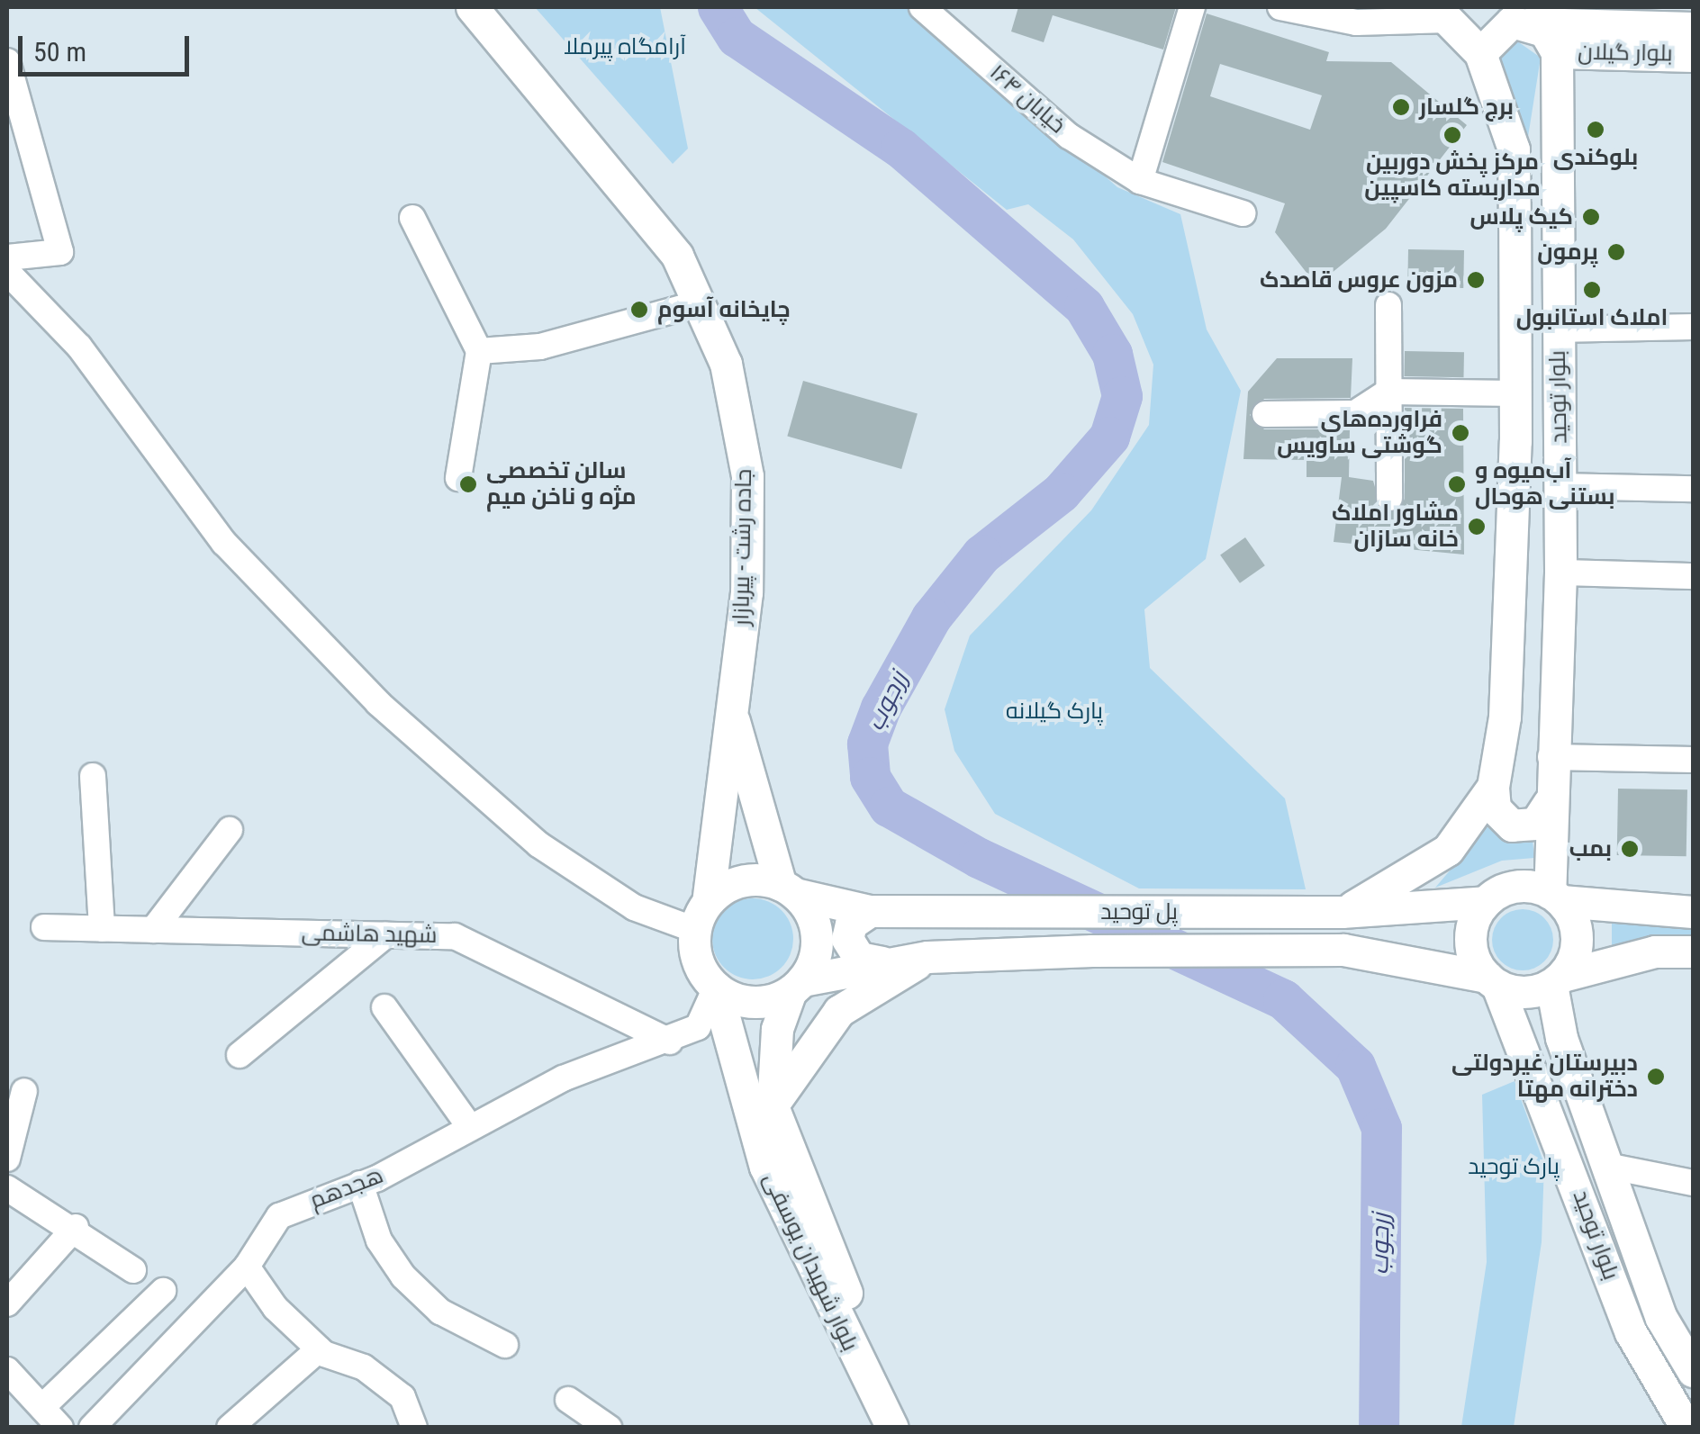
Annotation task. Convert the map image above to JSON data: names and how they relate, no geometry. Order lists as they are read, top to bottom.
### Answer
{
  "streets": {
    "main road": [
      "بلوار گیلان",
      "بلوار توحید",
      "جاده رشت - پیربازار",
      "پل توحید",
      "بلوار شهیدان یوسفی"
    ],
    "street": ["خیابان ۱۶۴", "شهید هاشمی", "هجدهم"]
  },
  "crossings": [
    ["بلوار گیلان", "بلوار توحید"],
    ["بلوار توحید", "پل توحید"],
    ["جاده رشت - پیربازار", "پل توحید"],
    ["جاده رشت - پیربازار", "هجدهم"],
    ["جاده رشت - پیربازار", "بلوار شهیدان یوسفی"],
    ["پل توحید", "هجدهم"],
    ["پل توحید", "بلوار شهیدان یوسفی"],
    ["شهید هاشمی", "هجدهم"],
    ["هجدهم", "بلوار شهیدان یوسفی"]
  ],
  "water": ["زرجوب"],
  "parks": ["آرامگاه پیرملا", "پارک گیلانه", "پارک توحید"],
  "places": [
    "برج گلسار",
    "بلوکندی",
    "مرکز پخش دوربین مداربسته کاسپین",
    "کیک پلاس",
    "پرمون",
    "مزون عروس قاصدک",
    "املاک استانبول",
    "چایخانه آسوم",
    "فراورده‌های گوشتی ساویس",
    "سالن تخصصی مژه و ناخن میم",
    "آب‌میوه و بستنی هوحال",
    "مشاور املاک خانه سازان",
    "بمب",
    "دبیرستان غیردولتی دخترانه مهتا"
  ],
  "scale_bar": "50 m"
}
